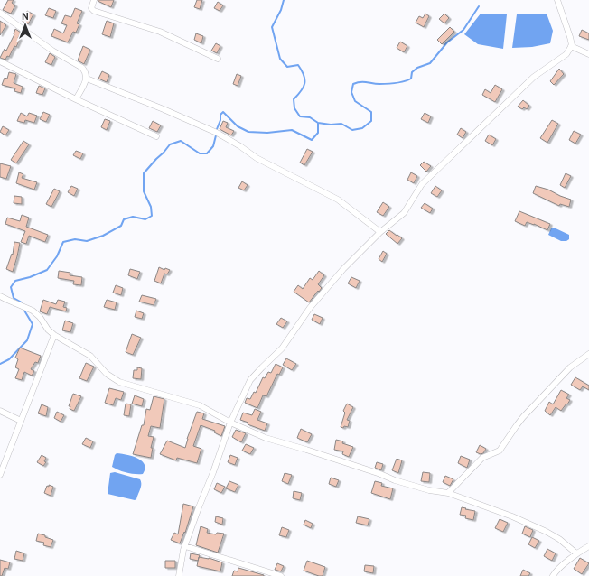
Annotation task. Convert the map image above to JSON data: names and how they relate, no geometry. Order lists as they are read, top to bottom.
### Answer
{
  "north": "top"
}
